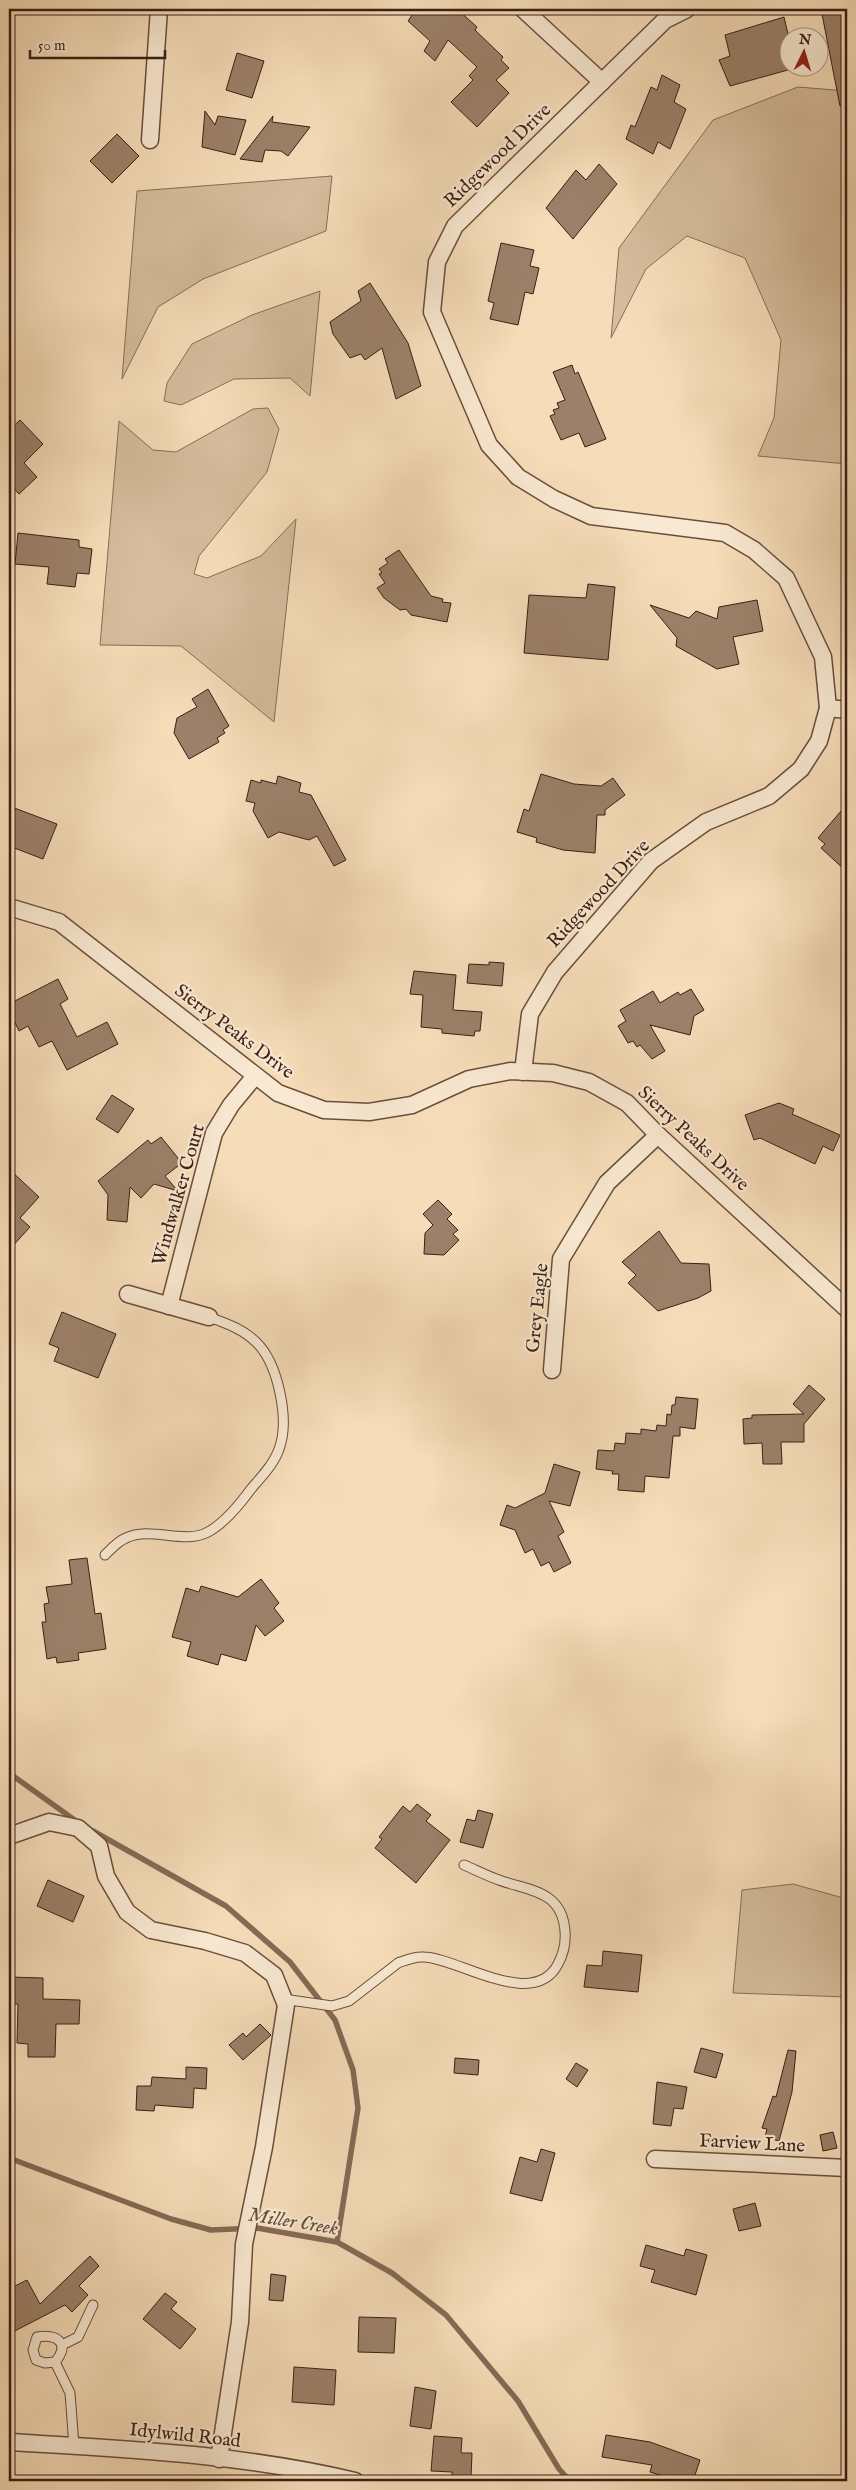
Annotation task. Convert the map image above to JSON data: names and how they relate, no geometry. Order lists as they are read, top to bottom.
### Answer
{
  "streets": {
    "street": [
      "Ridgewood Drive",
      "Sierry Peaks Drive",
      "Windwalker Court",
      "Grey Eagle",
      "Farview Lane",
      "Idylwild Road"
    ]
  },
  "crossings": [
    ["Ridgewood Drive", "Sierry Peaks Drive"],
    ["Sierry Peaks Drive", "Windwalker Court"],
    ["Sierry Peaks Drive", "Grey Eagle"]
  ],
  "water": ["Miller Creek"],
  "scale_bar": "50 m",
  "north": "top"
}
